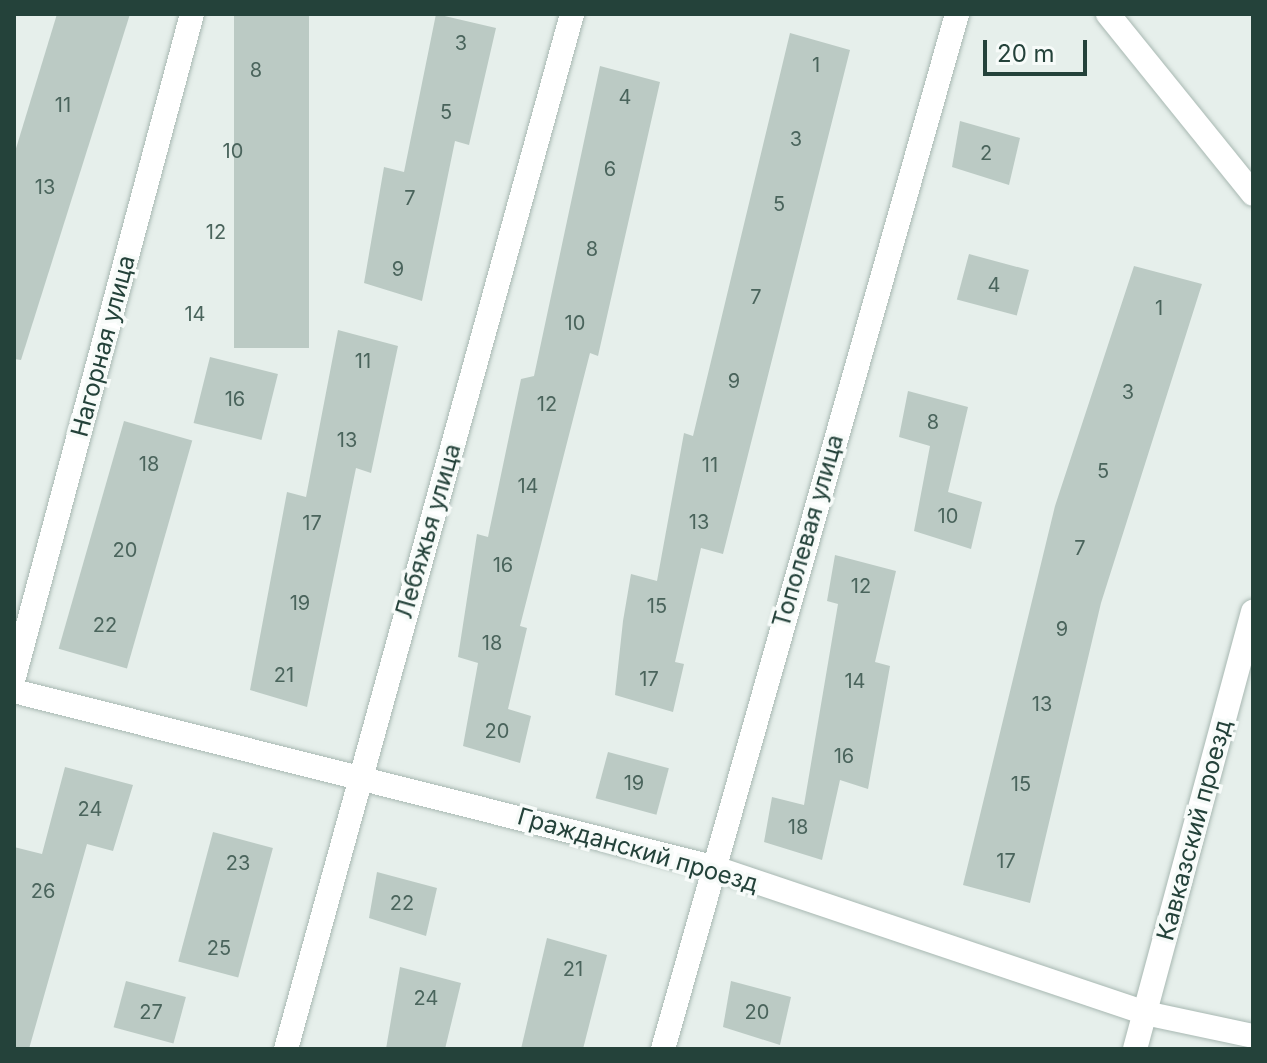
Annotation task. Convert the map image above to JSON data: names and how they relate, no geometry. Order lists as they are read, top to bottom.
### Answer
{
  "streets": {
    "street": [
      "Нагорная улица",
      "Лебяжья улица",
      "Тополевая улица",
      "Кавказский проезд",
      "Гражданский проезд"
    ]
  },
  "crossings": [
    ["Лебяжья улица", "Гражданский проезд"],
    ["Тополевая улица", "Гражданский проезд"],
    ["Кавказский проезд", "Гражданский проезд"]
  ],
  "house_numbers": [
    "3",
    "1",
    "8",
    "4",
    "11",
    "5",
    "3",
    "10",
    "2",
    "6",
    "13",
    "7",
    "5",
    "12",
    "8",
    "9",
    "4",
    "7",
    "1",
    "14",
    "10",
    "11",
    "9",
    "3",
    "16",
    "12",
    "8",
    "13",
    "18",
    "11",
    "5",
    "14",
    "10",
    "13",
    "17",
    "7",
    "20",
    "16",
    "12",
    "19",
    "15",
    "22",
    "9",
    "18",
    "21",
    "17",
    "14",
    "13",
    "20",
    "16",
    "19",
    "15",
    "24",
    "18",
    "17",
    "23",
    "26",
    "22",
    "25",
    "21",
    "24",
    "27",
    "20"
  ],
  "scale_bar": "20 m"
}
